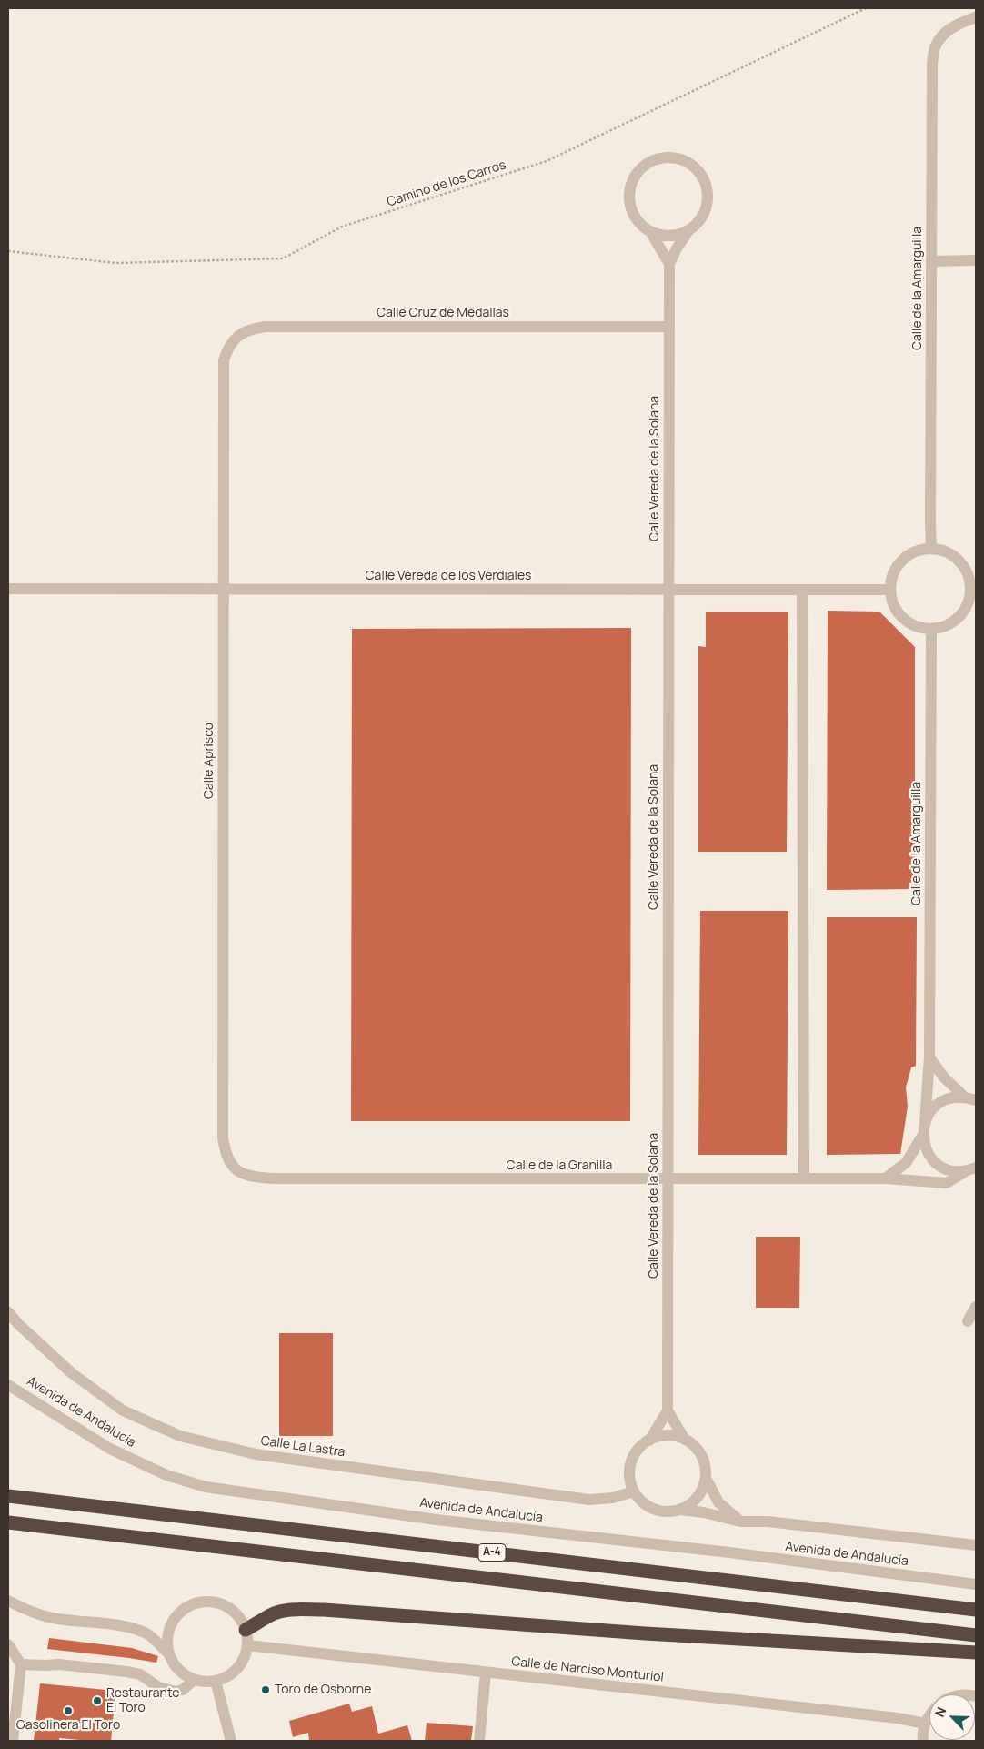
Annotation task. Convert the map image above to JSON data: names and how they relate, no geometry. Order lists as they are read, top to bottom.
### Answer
{
  "streets": {
    "highway": ["A-4"],
    "street": [
      "Calle de la Amarguilla",
      "Calle Cruz de Medallas",
      "Calle Vereda de la Solana",
      "Calle Vereda de los Verdiales",
      "Calle Aprisco",
      "Calle de la Granilla",
      "Avenida de Andalucía",
      "Calle La Lastra",
      "Calle de Narciso Monturiol"
    ],
    "path": ["Camino de los Carros"]
  },
  "crossings": [
    ["Calle de la Amarguilla", "Calle Vereda de los Verdiales"],
    ["Calle Cruz de Medallas", "Calle Vereda de la Solana"],
    ["Calle Cruz de Medallas", "Calle Aprisco"],
    ["Calle Vereda de la Solana", "Calle Vereda de los Verdiales"],
    ["Calle Vereda de la Solana", "Calle de la Granilla"],
    ["Calle Vereda de los Verdiales", "Calle Aprisco"],
    ["Calle Aprisco", "Calle de la Granilla"],
    ["Avenida de Andalucía", "Calle La Lastra"]
  ],
  "places": ["Toro de Osborne", "Restaurante El Toro", "Gasolinera El Toro"],
  "north": "top left"
}
